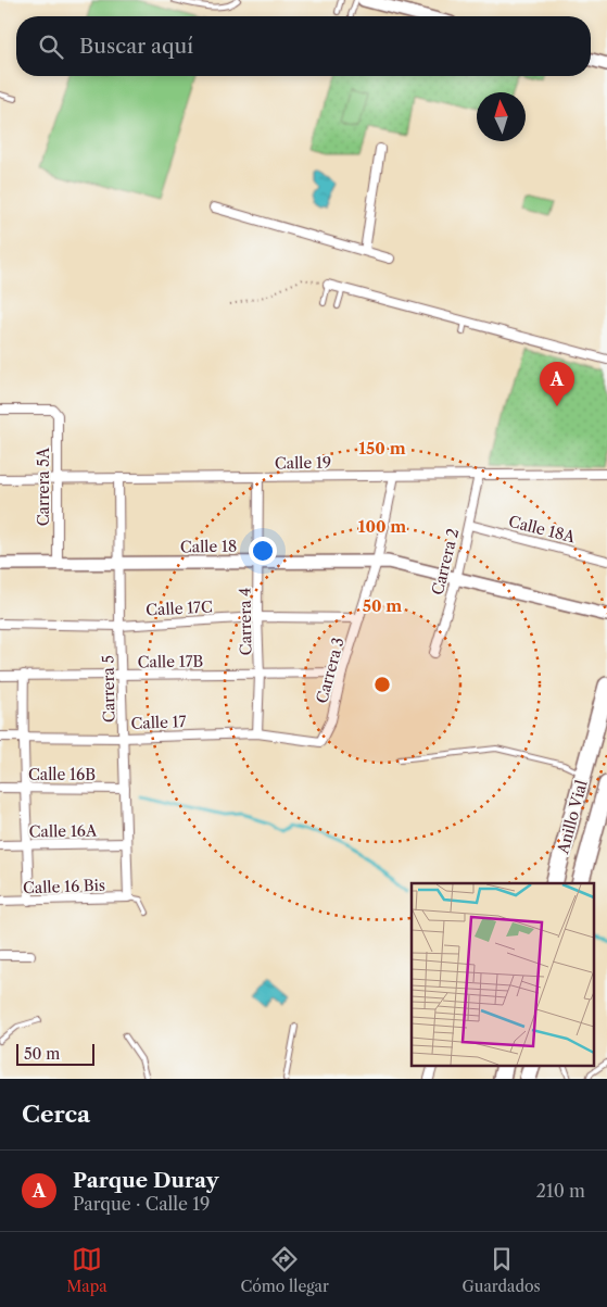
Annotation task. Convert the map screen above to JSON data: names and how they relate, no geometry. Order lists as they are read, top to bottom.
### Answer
{
  "streets": {
    "highway": ["Anillo Vial"],
    "street": [
      "Calle 19",
      "Carrera 5A",
      "Calle 18A",
      "Calle 18",
      "Carrera 2",
      "Calle 17C",
      "Carrera 4",
      "Calle 17B",
      "Carrera 3",
      "Carrera 5",
      "Calle 17",
      "Calle 16B",
      "Calle 16A",
      "Calle 16 Bis"
    ]
  },
  "crossings": [
    ["Calle 19", "Carrera 5A"],
    ["Calle 19", "Carrera 2"],
    ["Calle 19", "Carrera 4"],
    ["Calle 19", "Carrera 3"],
    ["Calle 19", "Carrera 5"],
    ["Carrera 5A", "Calle 18"],
    ["Calle 18A", "Carrera 2"],
    ["Calle 18", "Carrera 2"],
    ["Calle 18", "Carrera 4"],
    ["Calle 18", "Carrera 3"],
    ["Calle 18", "Carrera 5"],
    ["Calle 17C", "Carrera 4"],
    ["Calle 17C", "Carrera 3"],
    ["Calle 17C", "Carrera 5"],
    ["Carrera 4", "Calle 17B"],
    ["Carrera 4", "Calle 17"],
    ["Calle 17B", "Carrera 3"],
    ["Calle 17B", "Carrera 5"],
    ["Carrera 3", "Calle 17"],
    ["Carrera 5", "Calle 17"],
    ["Carrera 5", "Calle 16B"],
    ["Carrera 5", "Calle 16A"],
    ["Carrera 5", "Calle 16 Bis"]
  ],
  "scale_bar": "50 m",
  "north": "top",
  "page": {
    "search": "Buscar aquí",
    "pins": "A",
    "scale": "50 m",
    "heading": "Cerca",
    "list": [
      {
        "mark": "A",
        "name": "Parque Duray",
        "note": "Parque · Calle 19",
        "value": "210 m"
      }
    ],
    "nav": ["Mapa", "Cómo llegar", "Guardados"]
  },
  "rings": ["150 m", "100 m", "50 m"]
}
